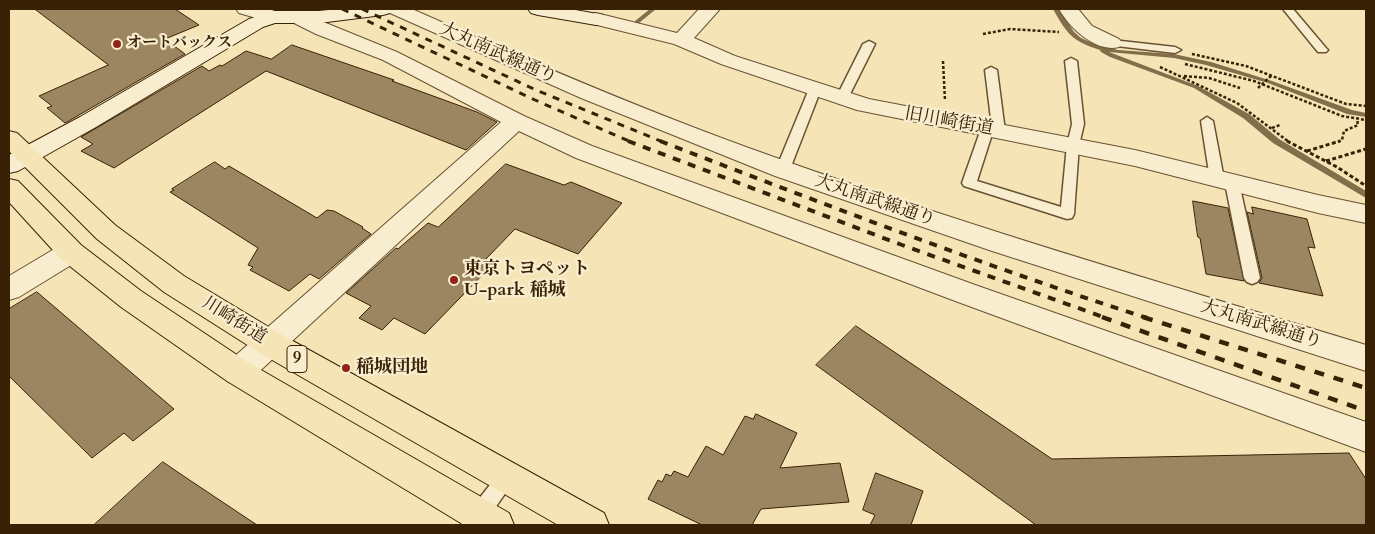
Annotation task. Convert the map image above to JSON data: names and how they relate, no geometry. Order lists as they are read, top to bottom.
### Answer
{
  "streets": {
    "main road": ["川崎街道", "9"],
    "street": ["大丸南武線通り", "旧川崎街道"]
  },
  "places": ["オートバックス", "東京トヨペット U-park 稲城", "稲城団地"]
}
